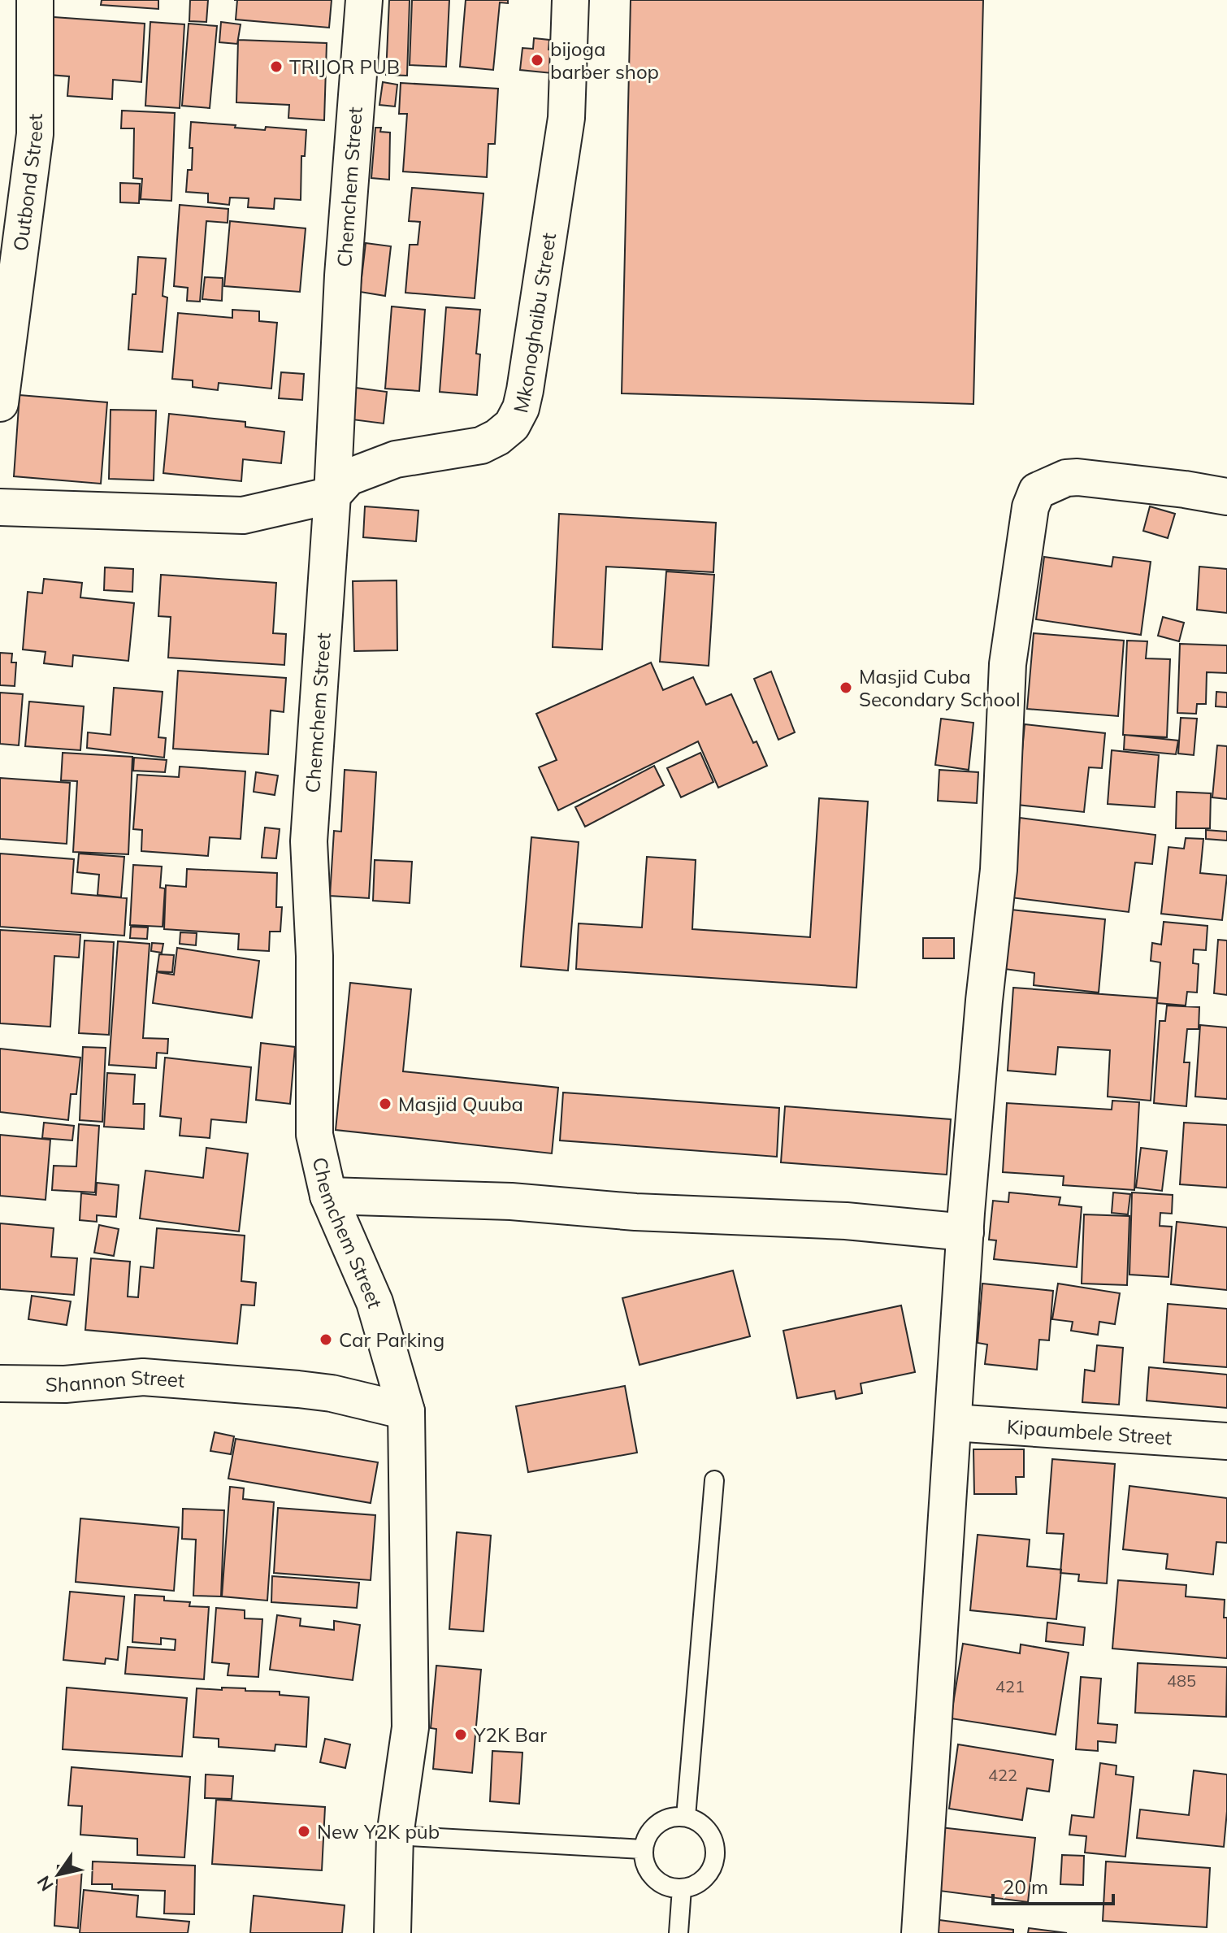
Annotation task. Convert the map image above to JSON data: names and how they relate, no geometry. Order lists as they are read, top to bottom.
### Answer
{
  "streets": {
    "street": [
      "Outbond Street",
      "Chemchem Street",
      "Mkonoghaibu Street",
      "Shannon Street",
      "Kipaumbele Street"
    ]
  },
  "crossings": [
    ["Chemchem Street", "Mkonoghaibu Street"],
    ["Chemchem Street", "Shannon Street"]
  ],
  "places": [
    "bijoga barber shop",
    "TRIJOR PUB",
    "Masjid Cuba Secondary School",
    "Masjid Quuba",
    "Car Parking",
    "Y2K Bar",
    "New Y2K pub"
  ],
  "house_numbers": ["485", "421", "422"],
  "scale_bar": "20 m",
  "north": "bottom left"
}
